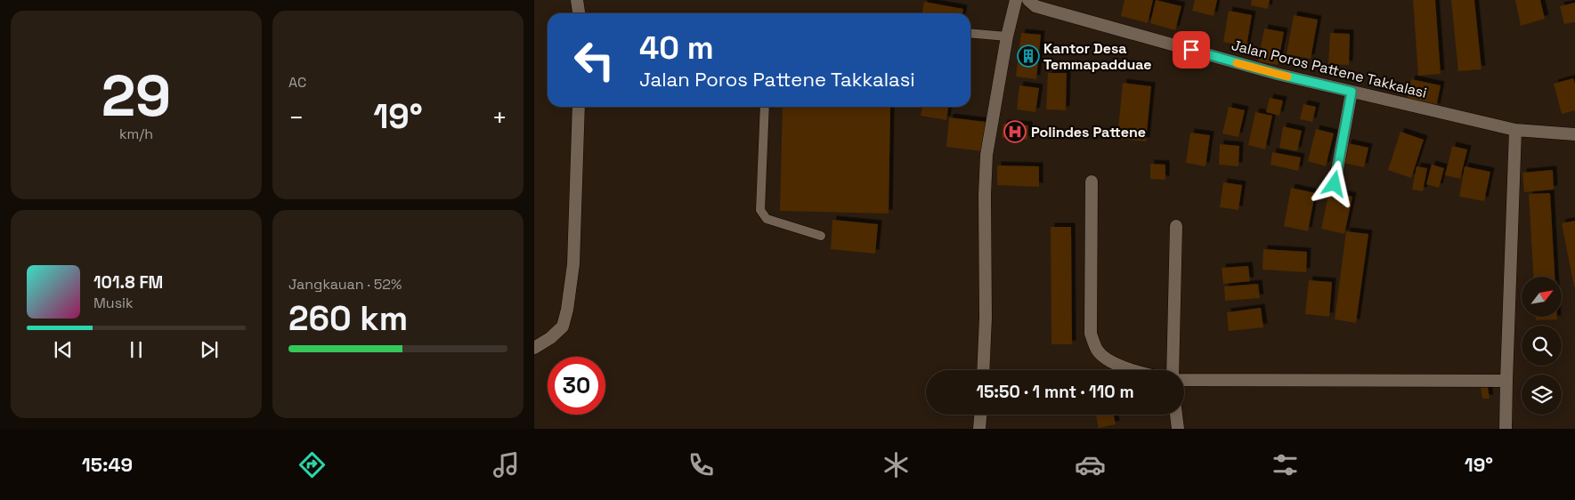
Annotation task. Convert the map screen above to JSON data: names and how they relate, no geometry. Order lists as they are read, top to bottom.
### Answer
{
  "streets": {
    "street": ["Jalan Poros Pattene Takkalasi"]
  },
  "places": {
    "building": ["Kantor Desa Temmapadduae"],
    "hospital": ["Polindes Pattene"]
  },
  "north": "top right",
  "page": {
    "tile": [
      ["29", "km/h"],
      "AC",
      ["Jangkauan · 52%", "260 km"]
    ],
    "turn": ["40 m", "Jalan Poros Pattene Takkalasi"],
    "heat": ["−", "19°", "+"],
    "song": ["101.8 FM", "Musik"],
    "limit": "30",
    "trip": "15:50 · 1 mnt · 110 m",
    "tabs": ["15:49", "19°"]
  }
}
